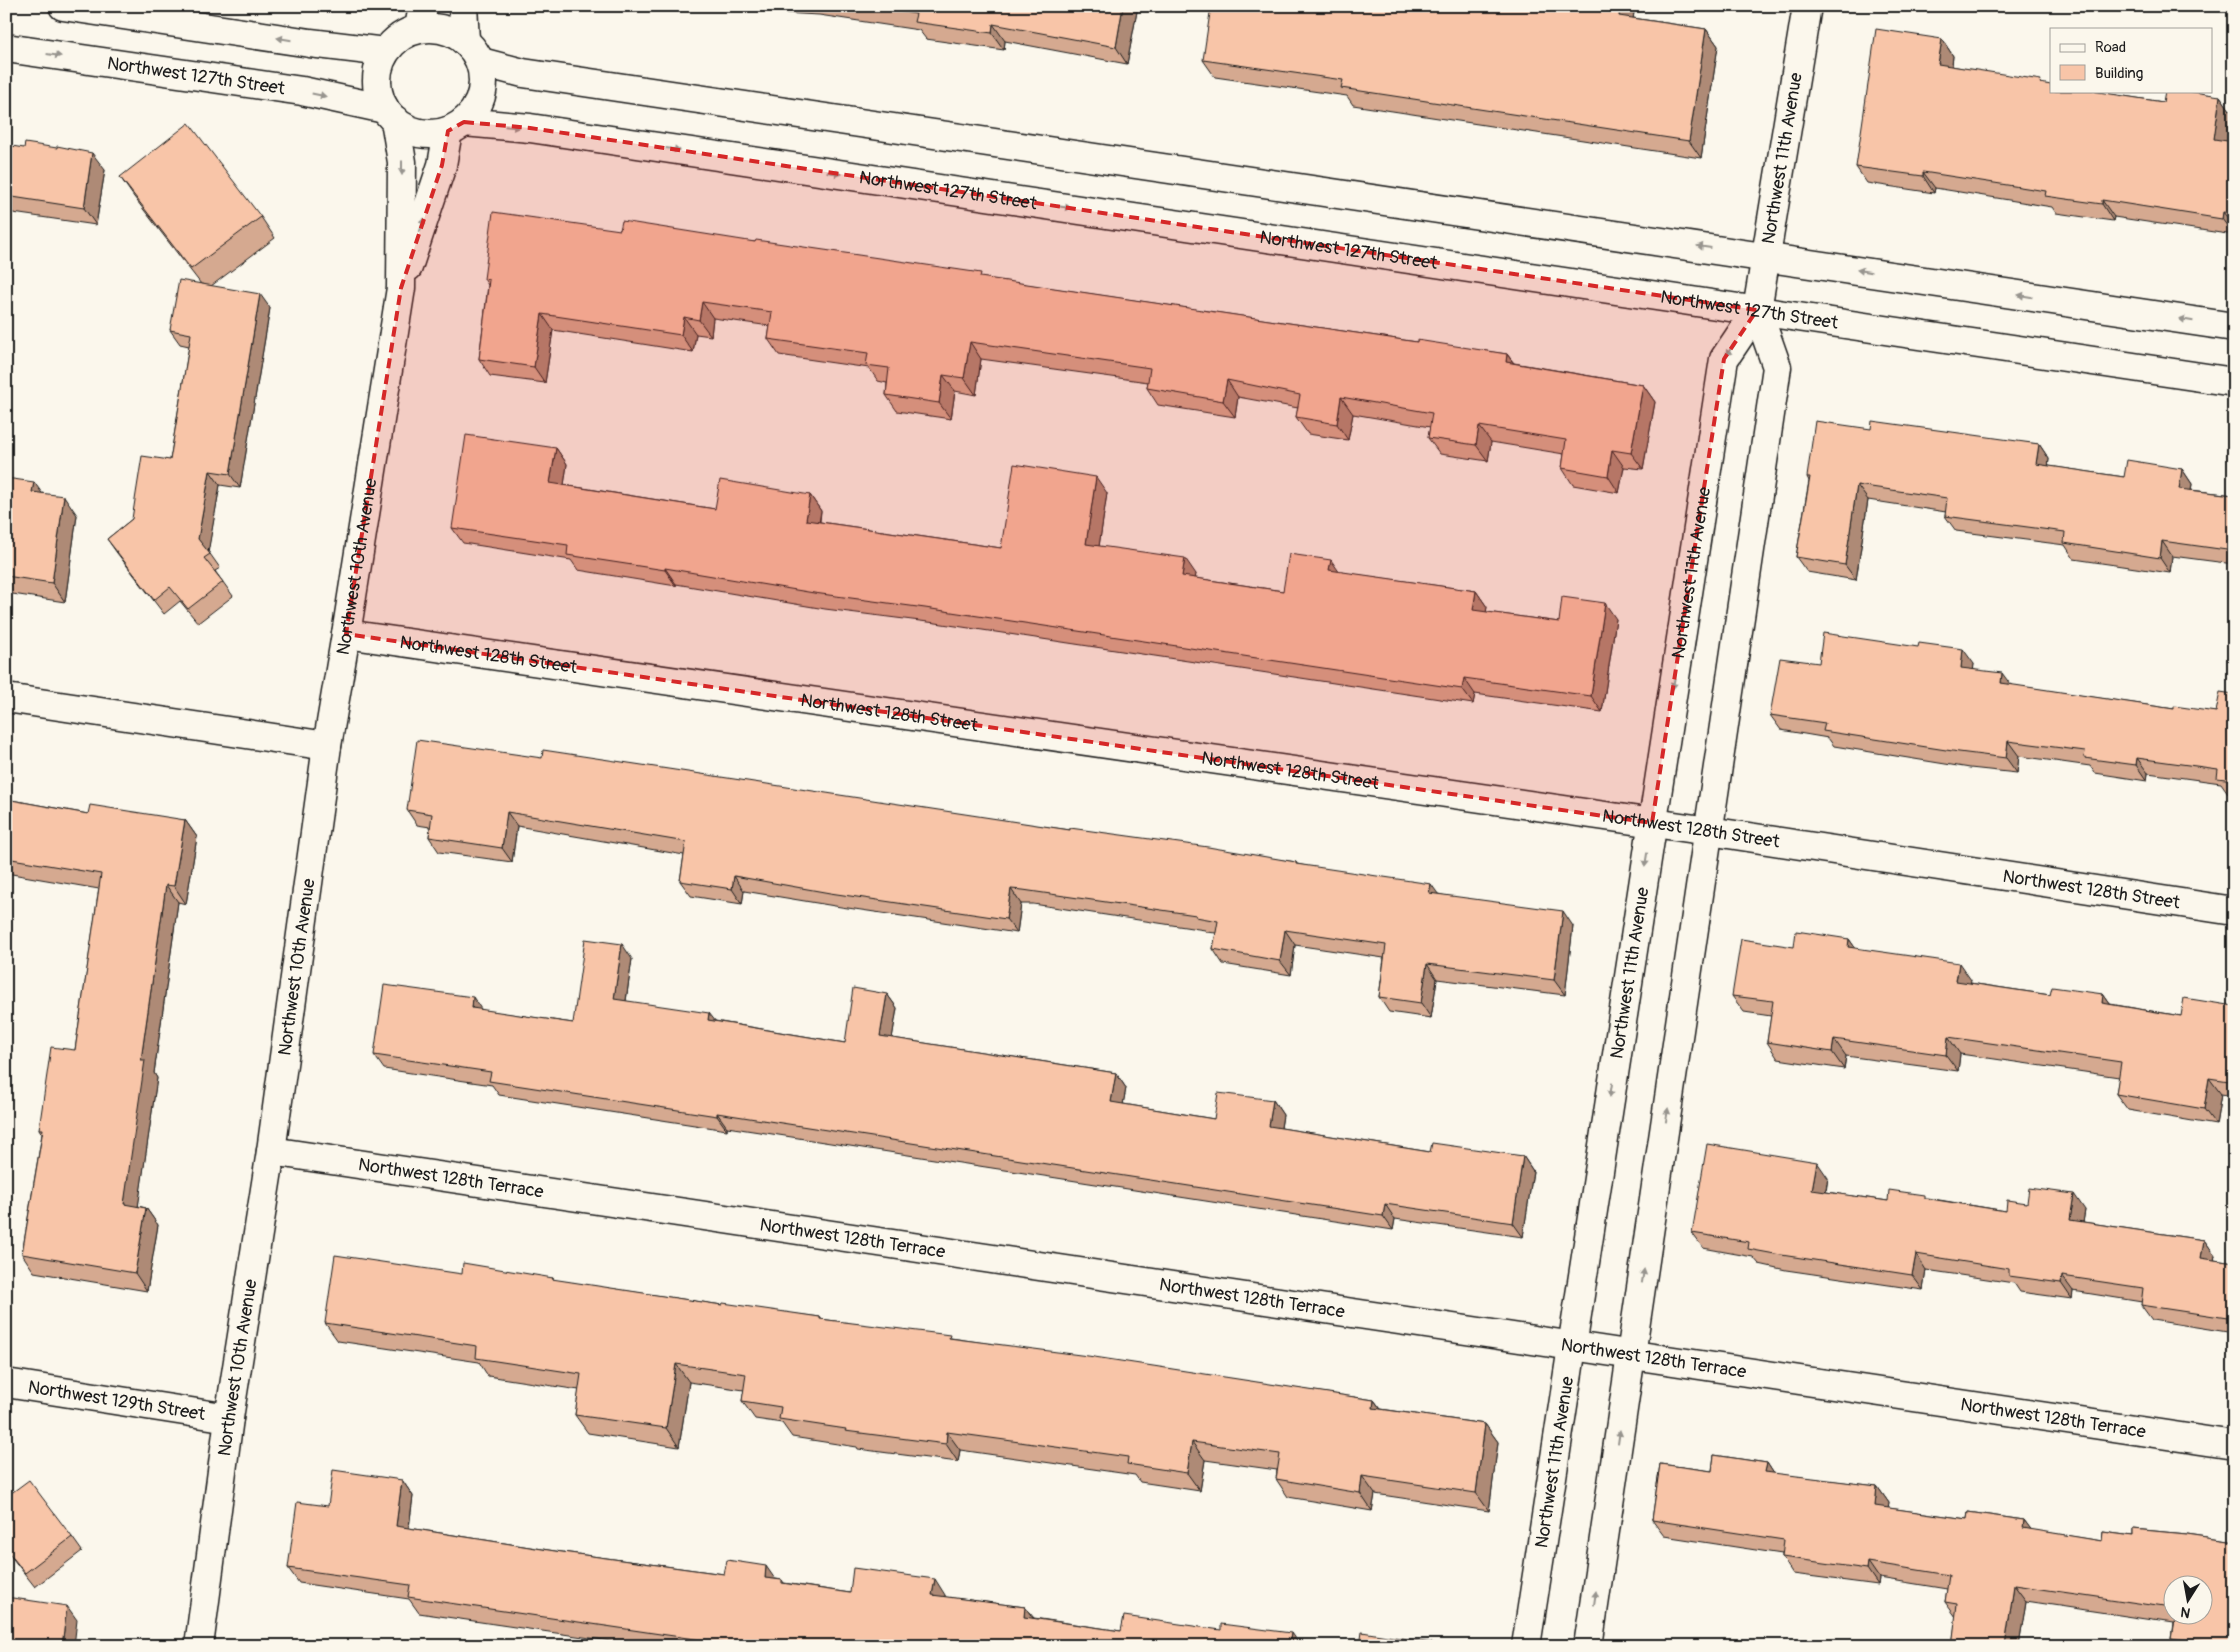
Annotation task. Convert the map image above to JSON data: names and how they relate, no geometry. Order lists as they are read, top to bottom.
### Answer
{
  "streets": {
    "street": [
      "Northwest 127th Street",
      "Northwest 11th Avenue",
      "Northwest 10th Avenue",
      "Northwest 128th Street",
      "Northwest 128th Terrace",
      "Northwest 129th Street"
    ]
  },
  "crossings": [
    ["Northwest 127th Street", "Northwest 11th Avenue"],
    ["Northwest 127th Street", "Northwest 10th Avenue"],
    ["Northwest 11th Avenue", "Northwest 128th Street"],
    ["Northwest 11th Avenue", "Northwest 128th Terrace"],
    ["Northwest 10th Avenue", "Northwest 128th Street"],
    ["Northwest 10th Avenue", "Northwest 128th Terrace"],
    ["Northwest 10th Avenue", "Northwest 129th Street"]
  ],
  "legend": ["Road", "Building"],
  "north": "bottom"
}
